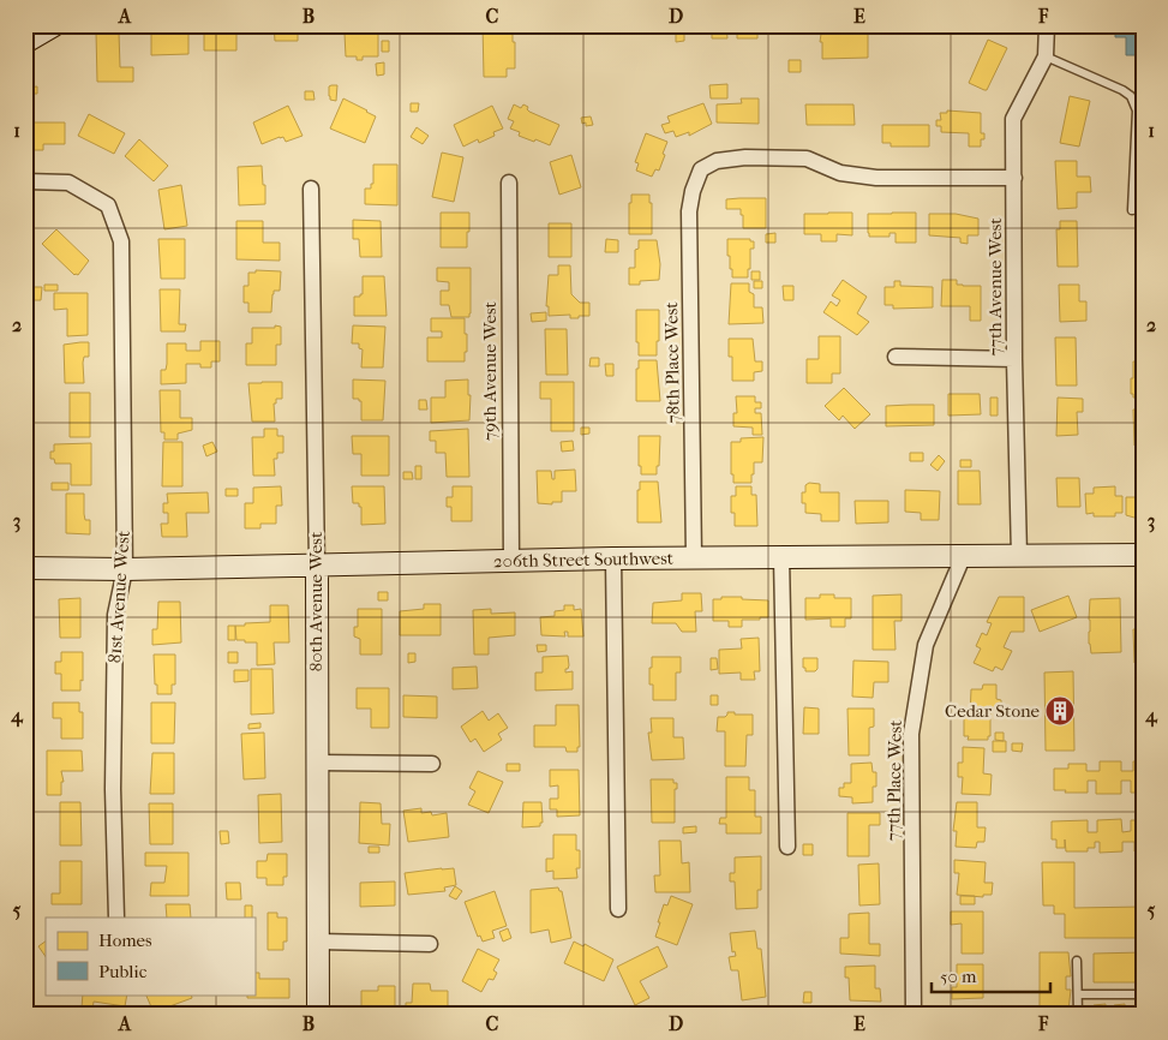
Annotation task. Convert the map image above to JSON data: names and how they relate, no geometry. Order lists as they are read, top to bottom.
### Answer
{
  "streets": {
    "street": [
      "77th Avenue West",
      "78th Place West",
      "79th Avenue West",
      "206th Street Southwest",
      "81st Avenue West",
      "80th Avenue West",
      "77th Place West"
    ]
  },
  "crossings": [
    ["77th Avenue West", "78th Place West"],
    ["77th Avenue West", "206th Street Southwest"],
    ["78th Place West", "206th Street Southwest"],
    ["79th Avenue West", "206th Street Southwest"],
    ["206th Street Southwest", "81st Avenue West"],
    ["206th Street Southwest", "80th Avenue West"],
    ["206th Street Southwest", "77th Place West"]
  ],
  "places": {
    "building": ["Cedar Stone"]
  },
  "legend": ["Homes", "Public"],
  "scale_bar": "50 m",
  "grid": {
    "columns": [
      "A",
      "B",
      "C",
      "D",
      "E",
      "F"
    ],
    "rows": [
      "1",
      "2",
      "3",
      "4",
      "5"
    ]
  }
}
